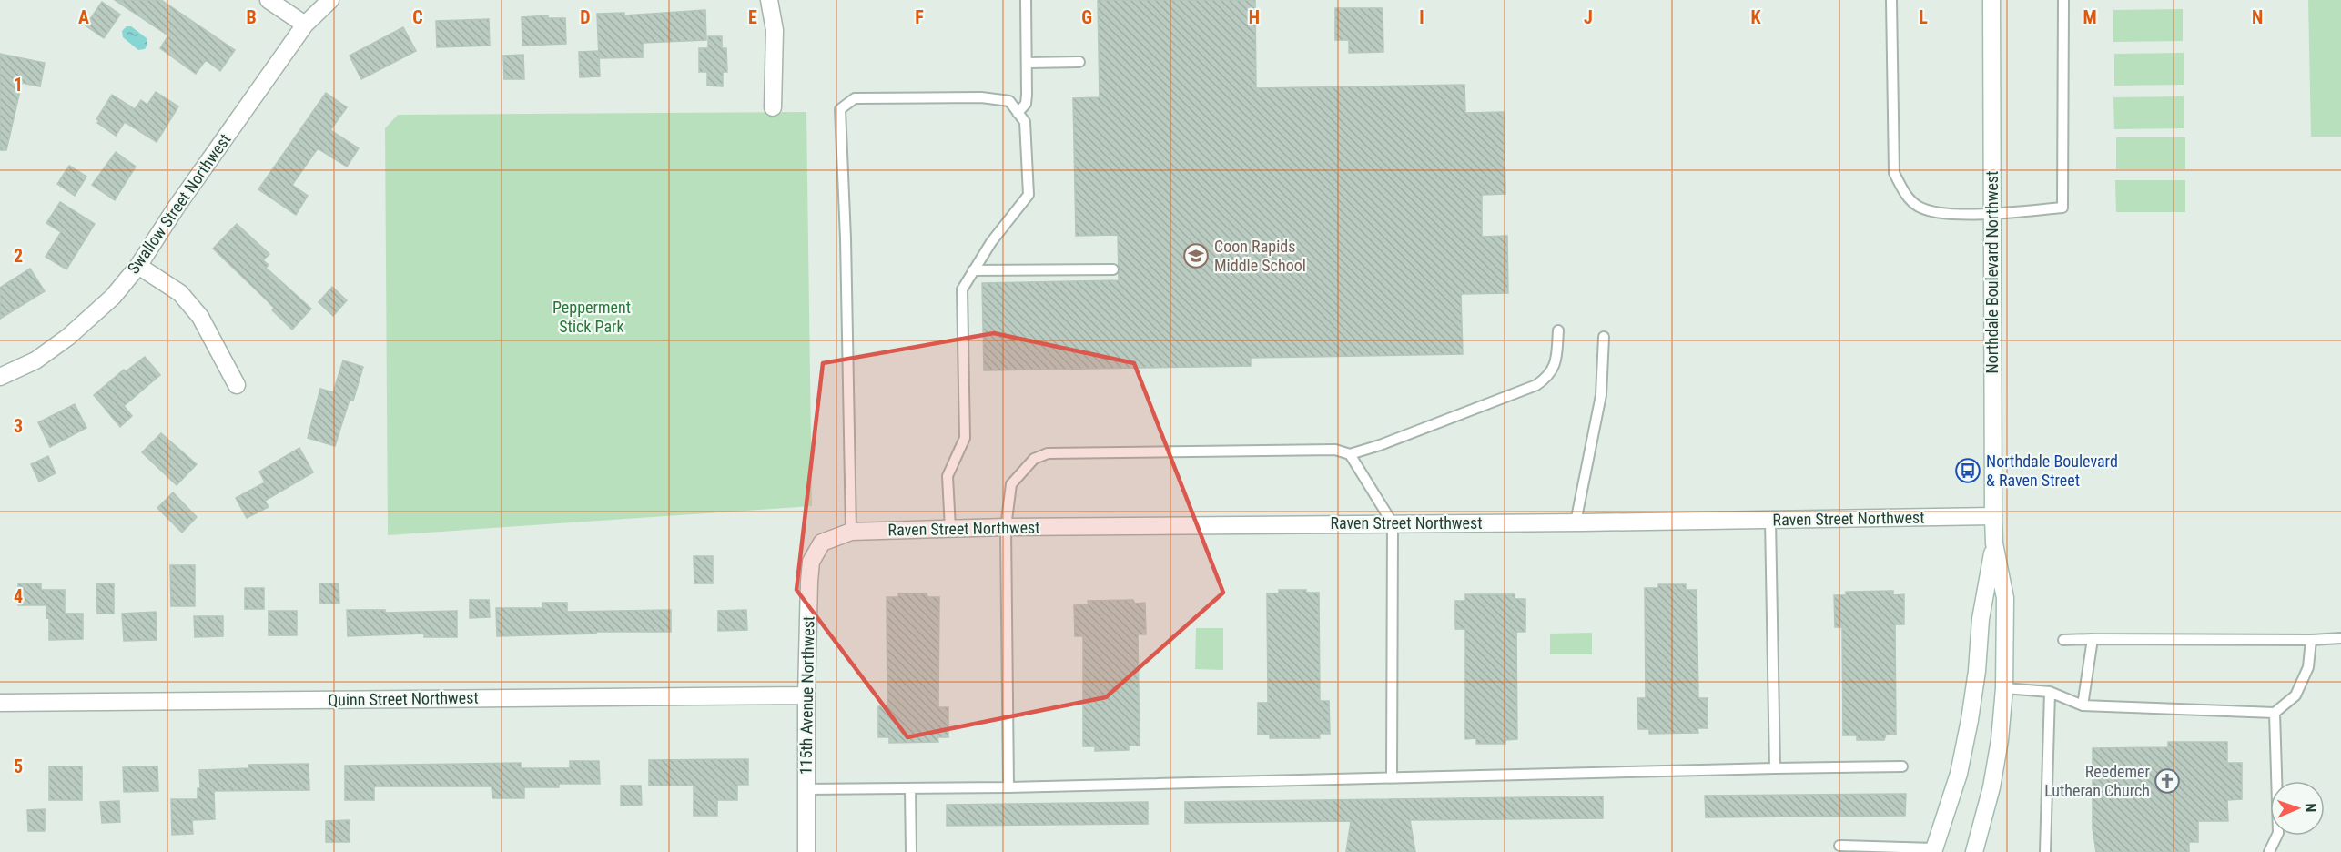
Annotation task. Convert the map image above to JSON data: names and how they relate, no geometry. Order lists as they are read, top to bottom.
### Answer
{
  "streets": {
    "street": [
      "Swallow Street Northwest",
      "Northdale Boulevard Northwest",
      "Raven Street Northwest",
      "115th Avenue Northwest",
      "Quinn Street Northwest"
    ]
  },
  "crossings": [
    ["Northdale Boulevard Northwest", "Raven Street Northwest"],
    ["Raven Street Northwest", "115th Avenue Northwest"],
    ["115th Avenue Northwest", "Quinn Street Northwest"]
  ],
  "parks": ["Pepperment Stick Park"],
  "places": {
    "school or university": ["Coon Rapids Middle School"],
    "bus stop": ["Northdale Boulevard & Raven Street"],
    "church": ["Reedemer Lutheran Church"]
  },
  "north": "right",
  "grid": {
    "columns": [
      "A",
      "B",
      "C",
      "D",
      "E",
      "F",
      "G",
      "H",
      "I",
      "J",
      "K",
      "L",
      "M",
      "N"
    ],
    "rows": [
      "1",
      "2",
      "3",
      "4",
      "5"
    ]
  }
}
